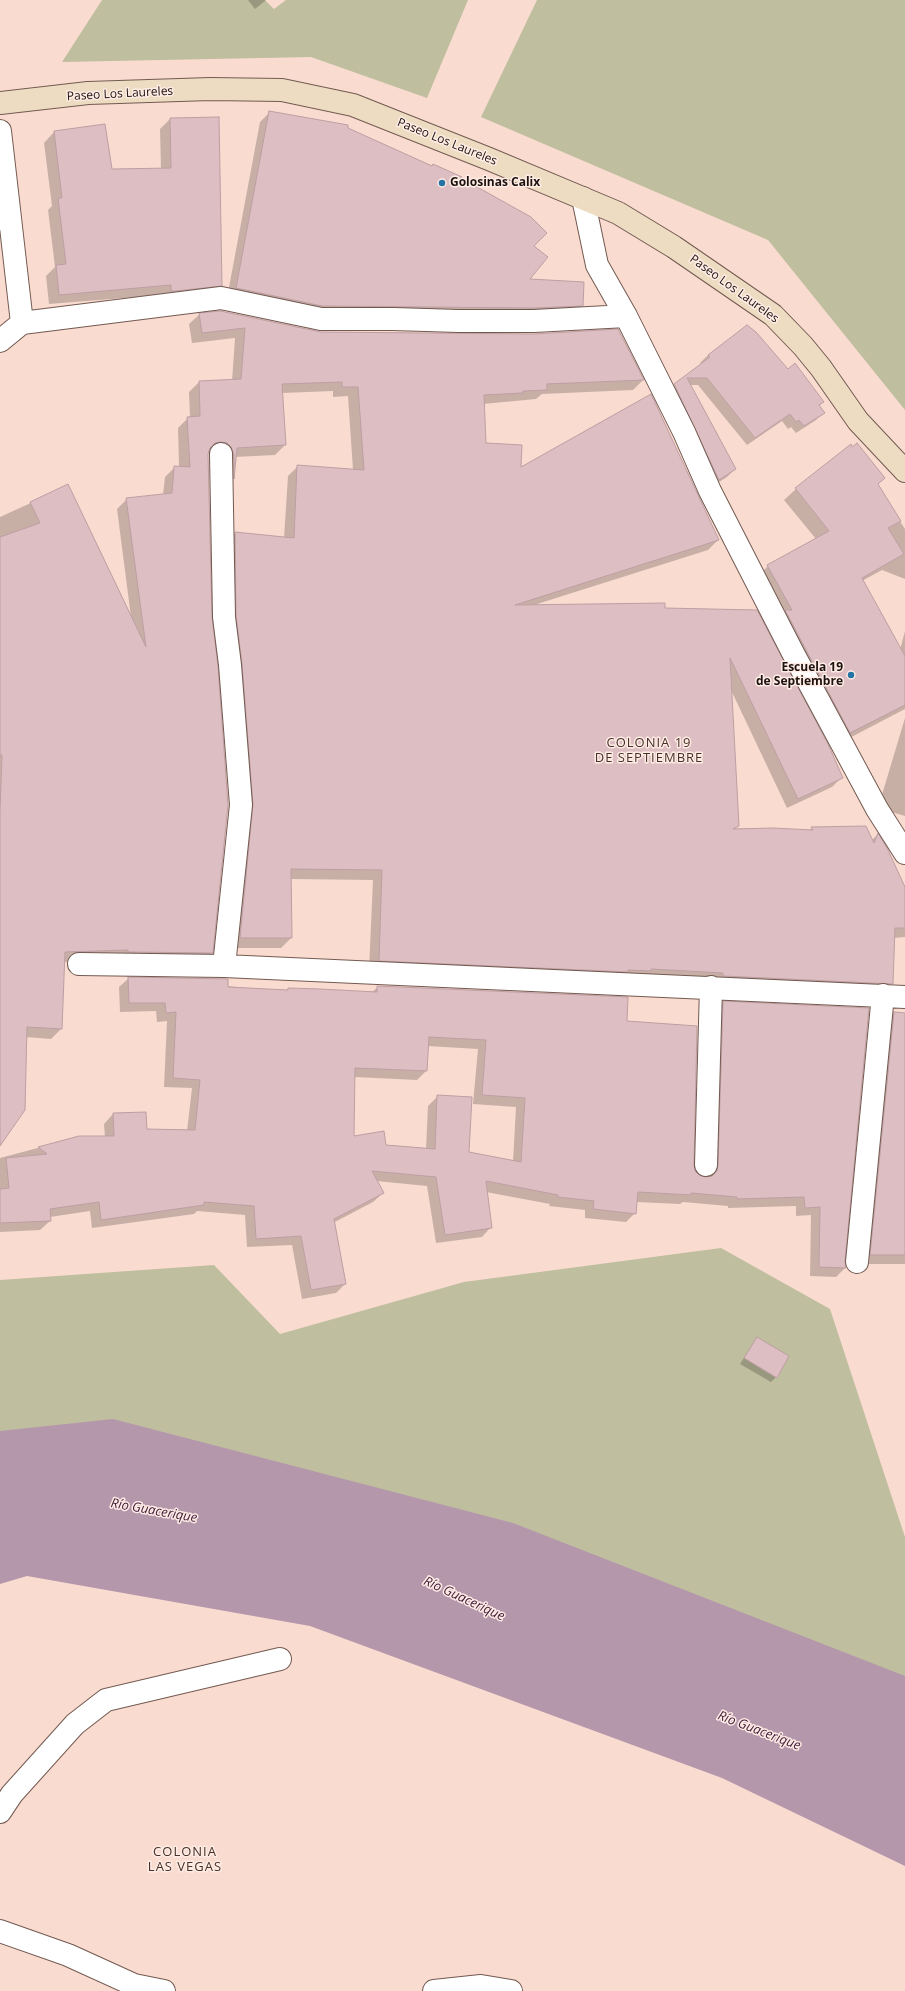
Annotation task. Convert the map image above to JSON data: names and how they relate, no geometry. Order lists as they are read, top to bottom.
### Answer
{
  "streets": {
    "street": ["Paseo Los Laureles"]
  },
  "districts": ["COLONIA 19 DE SEPTIEMBRE", "COLONIA LAS VEGAS"],
  "water": ["Río Guacerique"],
  "places": ["Golosinas Calix", "Escuela 19 de Septiembre"]
}
